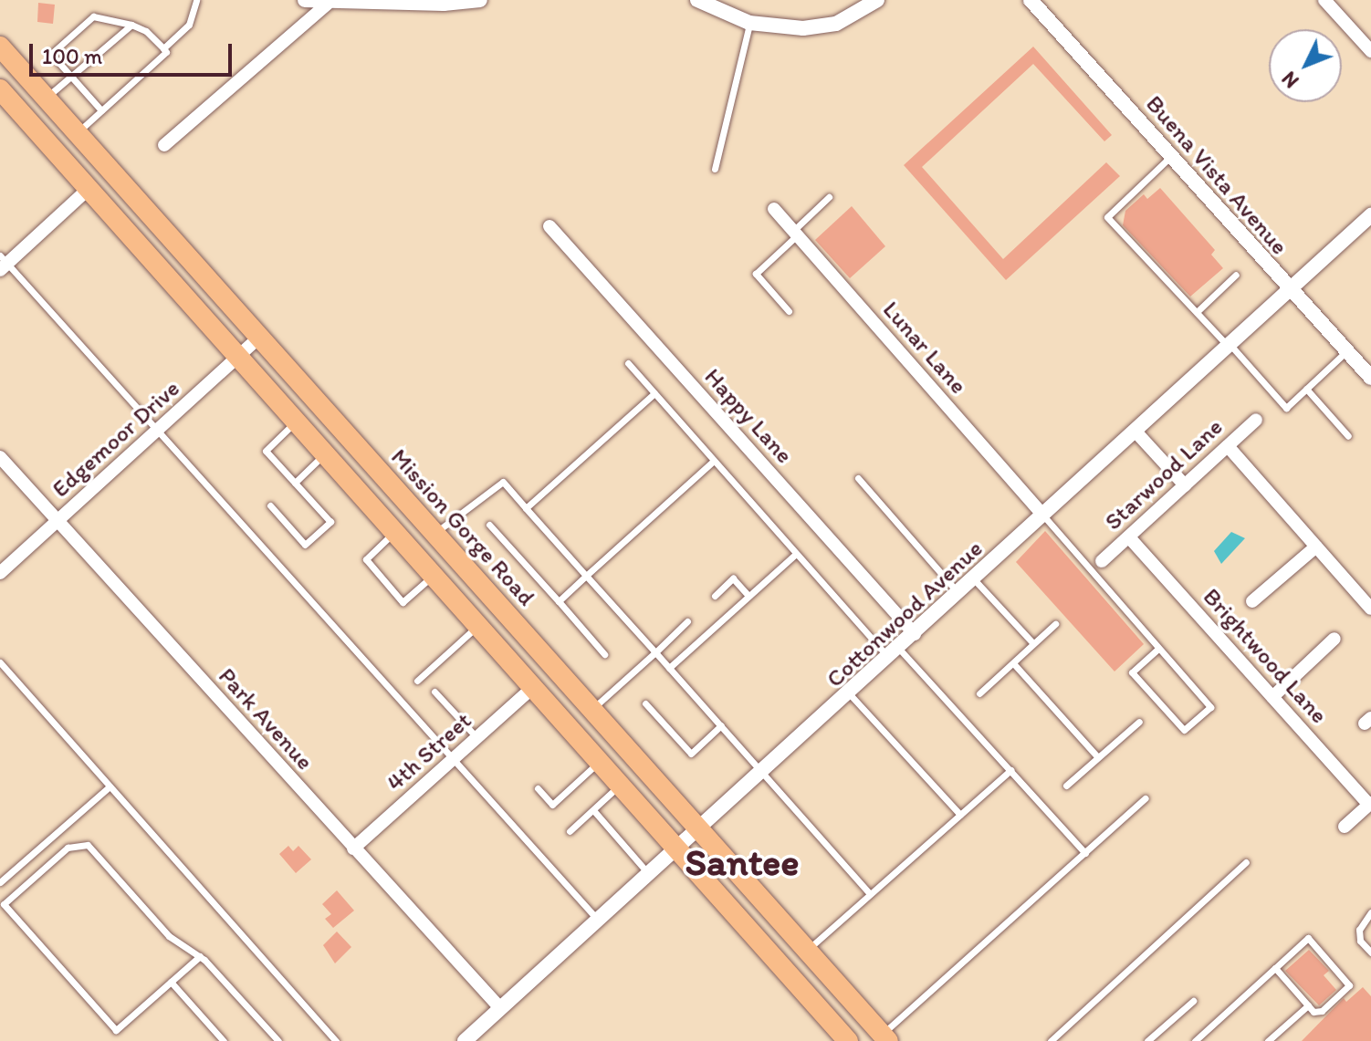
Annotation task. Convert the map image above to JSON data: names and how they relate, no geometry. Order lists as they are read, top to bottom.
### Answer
{
  "streets": {
    "main road": ["Mission Gorge Road"],
    "street": [
      "Buena Vista Avenue",
      "Lunar Lane",
      "Happy Lane",
      "Edgemoor Drive",
      "Starwood Lane",
      "Cottonwood Avenue",
      "Brightwood Lane",
      "Park Avenue",
      "4th Street"
    ]
  },
  "crossings": [
    ["Buena Vista Avenue", "Cottonwood Avenue"],
    ["Lunar Lane", "Cottonwood Avenue"],
    ["Happy Lane", "Cottonwood Avenue"],
    ["Edgemoor Drive", "Mission Gorge Road"],
    ["Edgemoor Drive", "Park Avenue"],
    ["Starwood Lane", "Brightwood Lane"],
    ["Mission Gorge Road", "Cottonwood Avenue"],
    ["Cottonwood Avenue", "Park Avenue"],
    ["Park Avenue", "4th Street"]
  ],
  "districts": ["Santee"],
  "scale_bar": "100 m",
  "north": "bottom left"
}
